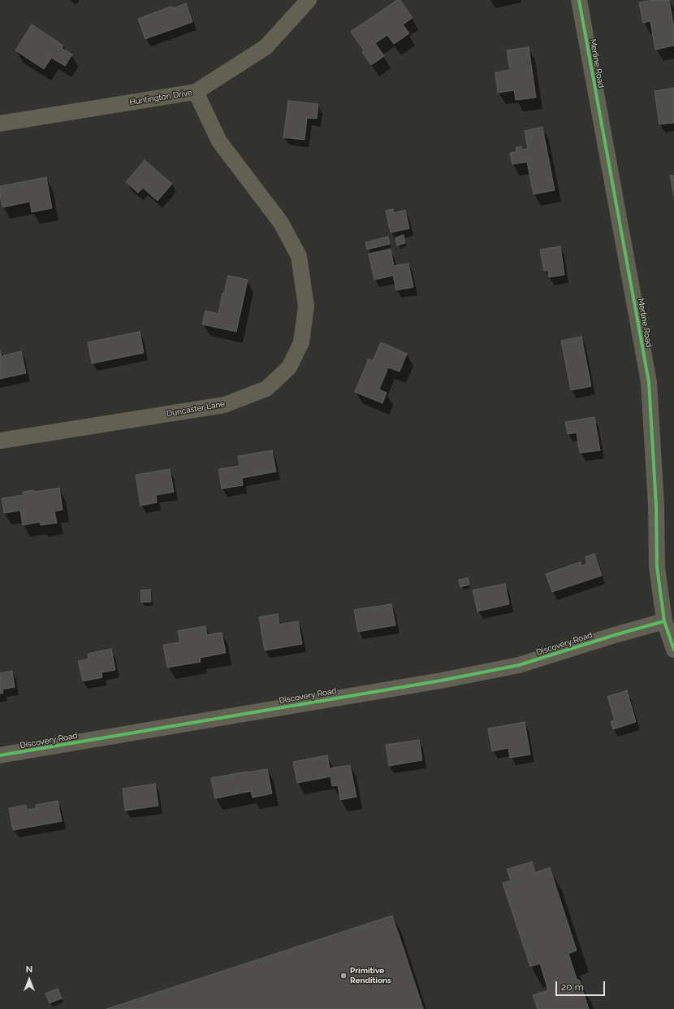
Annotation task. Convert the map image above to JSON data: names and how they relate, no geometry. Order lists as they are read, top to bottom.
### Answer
{
  "streets": {
    "street": [
      "Merline Road",
      "Huntington Drive",
      "Duncaster Lane",
      "Discovery Road"
    ]
  },
  "crossings": [
    ["Merline Road", "Discovery Road"],
    ["Huntington Drive", "Duncaster Lane"]
  ],
  "places": ["Primitive Renditions"],
  "scale_bar": "20 m",
  "north": "top"
}
